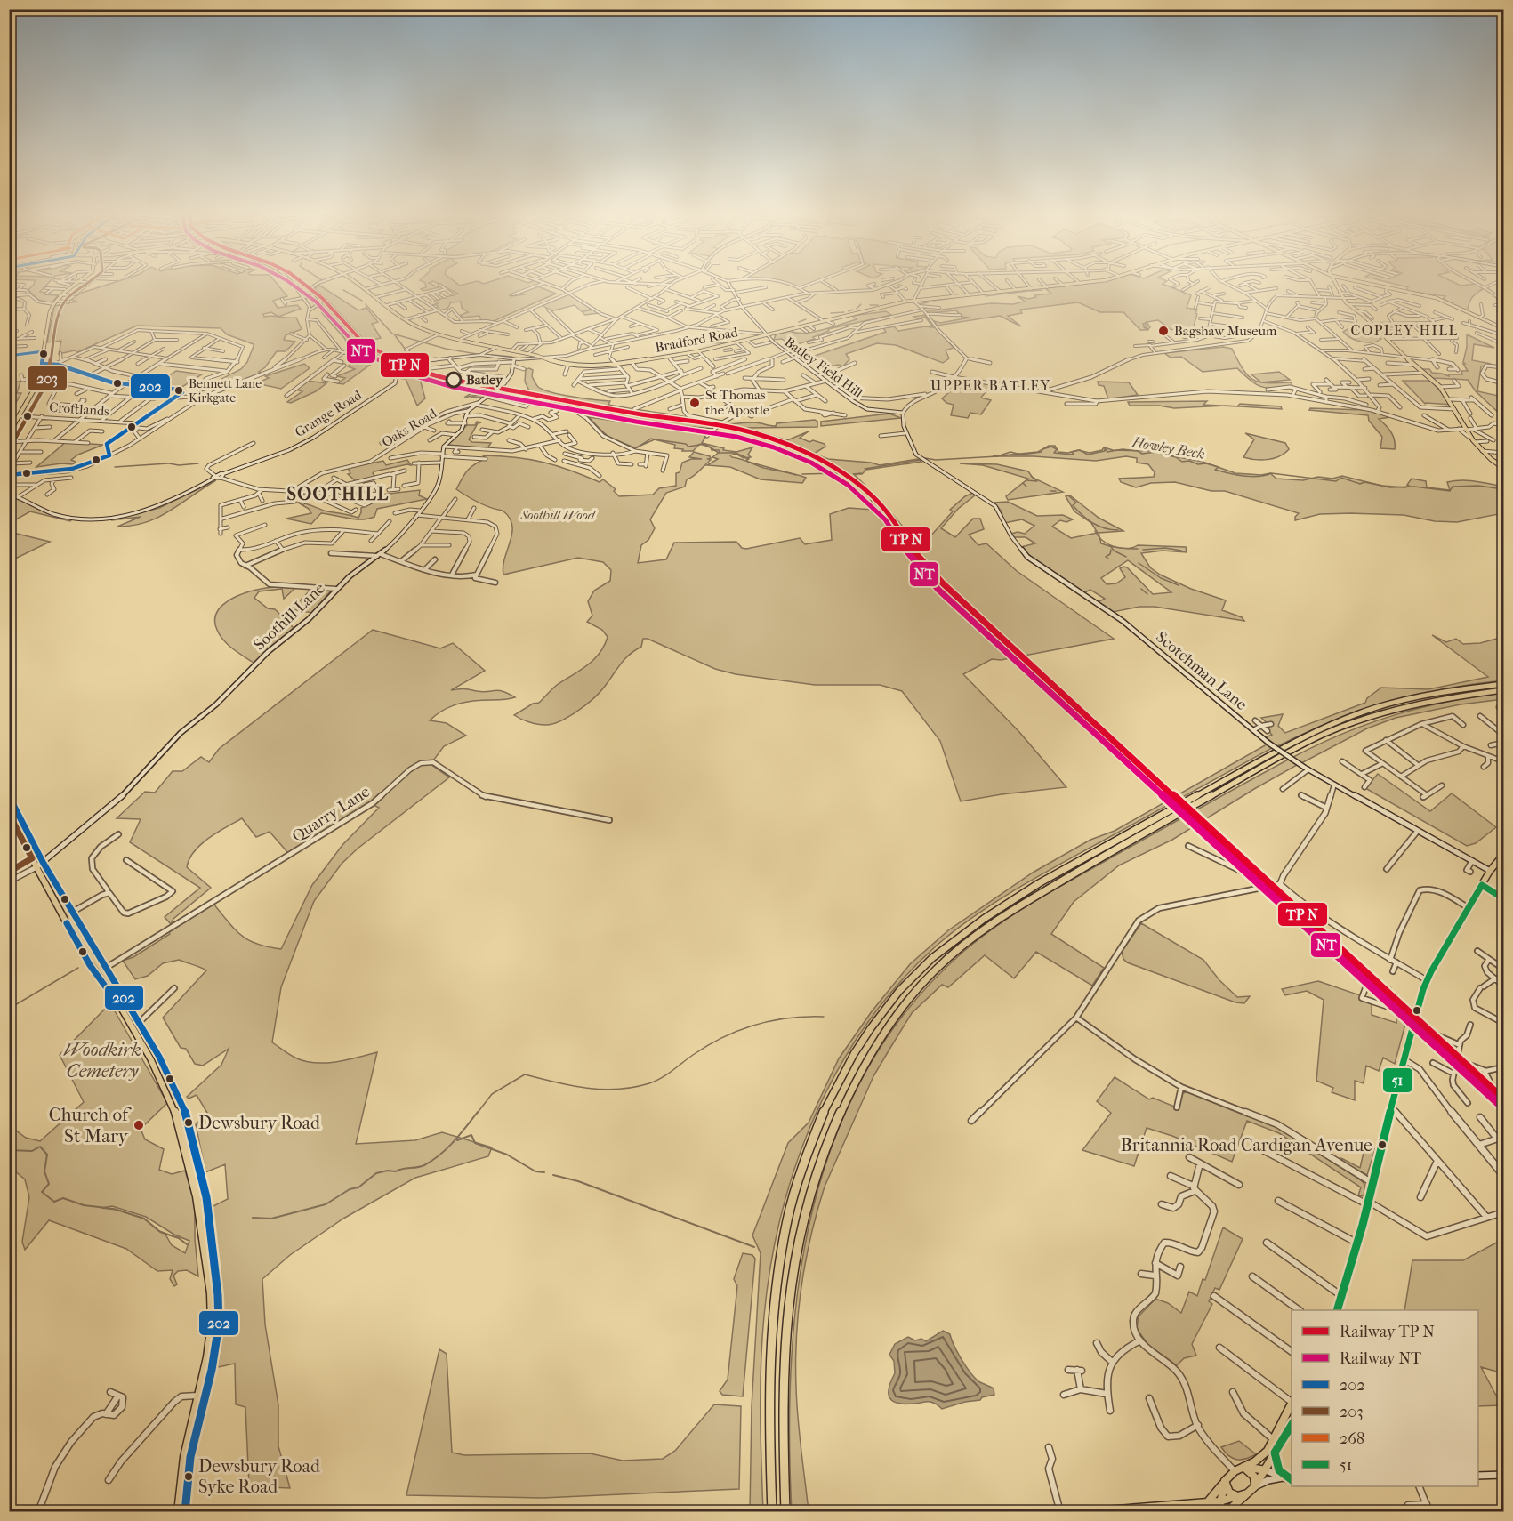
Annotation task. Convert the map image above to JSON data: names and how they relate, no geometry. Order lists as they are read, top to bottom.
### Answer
{
  "streets": {
    "main road": ["Bradford Road"],
    "street": [
      "Batley Field Hill",
      "Croftlands",
      "Grange Road",
      "Oaks Road",
      "Soothill Lane",
      "Scotchman Lane",
      "Quarry Lane"
    ]
  },
  "crossings": [
    ["Bradford Road", "Batley Field Hill"]
  ],
  "districts": ["COPLEY HILL", "UPPER BATLEY", "SOOTHILL"],
  "water": ["Howley Beck"],
  "parks": ["Soothill Wood", "Woodkirk Cemetery"],
  "places": [
    "Bagshaw Museum",
    "Batley",
    "Bennett Lane Kirkgate",
    "St Thomas the Apostle",
    "Dewsbury Road",
    "Church of St Mary",
    "Britannia Road Cardigan Avenue",
    "Dewsbury Road Syke Road"
  ],
  "lines": [
    "rail line NT",
    "transit line 203",
    "transit line 202",
    "transit line 51"
  ],
  "legend": [
    "Railway TP N",
    "Railway NT",
    "202",
    "203",
    "268",
    "51"
  ]
}
